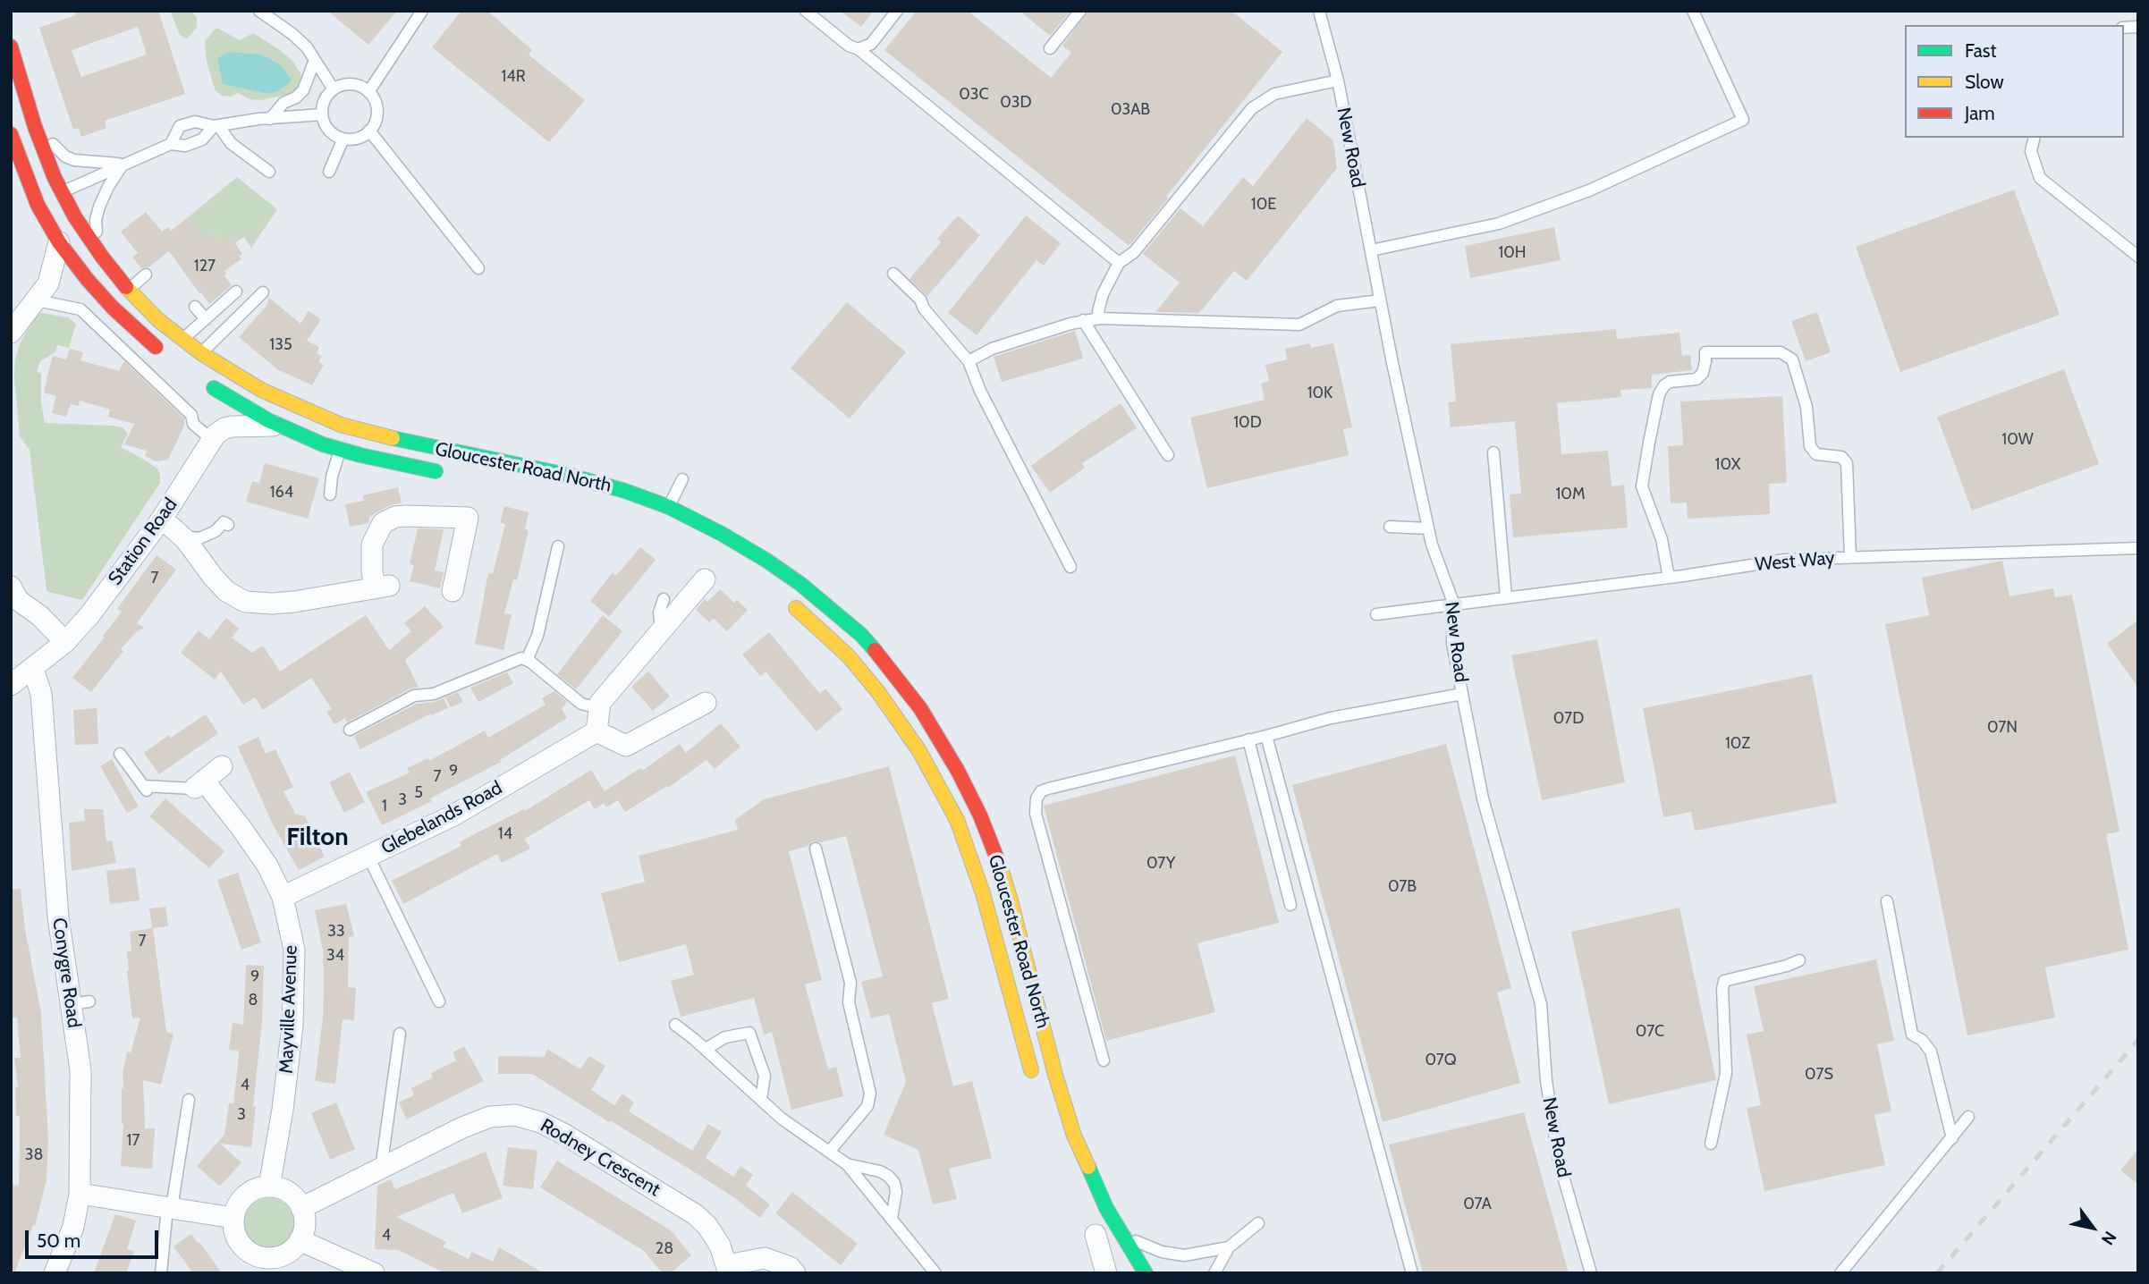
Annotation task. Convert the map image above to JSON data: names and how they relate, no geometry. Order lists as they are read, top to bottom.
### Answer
{
  "streets": {
    "main road": ["Gloucester Road North"],
    "street": [
      "Station Road",
      "Glebelands Road",
      "Conygre Road",
      "Mayville Avenue",
      "Rodney Crescent"
    ],
    "lane": ["New Road", "West Way"]
  },
  "crossings": [
    ["New Road", "West Way"],
    ["Station Road", "Conygre Road"],
    ["Glebelands Road", "Mayville Avenue"],
    ["Mayville Avenue", "Rodney Crescent"]
  ],
  "districts": ["Filton"],
  "house_numbers": [
    "14R",
    "03C",
    "03D",
    "03AB",
    "10E",
    "10H",
    "127",
    "135",
    "10K",
    "10D",
    "10W",
    "10X",
    "164",
    "10M",
    "7",
    "07D",
    "07N",
    "10Z",
    "9",
    "7",
    "5",
    "3",
    "1",
    "14",
    "07Y",
    "07B",
    "33",
    "7",
    "34",
    "9",
    "8",
    "07C",
    "07Q",
    "07S",
    "4",
    "3",
    "17",
    "38",
    "07A",
    "4",
    "28"
  ],
  "legend": ["Fast", "Slow", "Jam"],
  "scale_bar": "50 m",
  "north": "bottom right"
}
